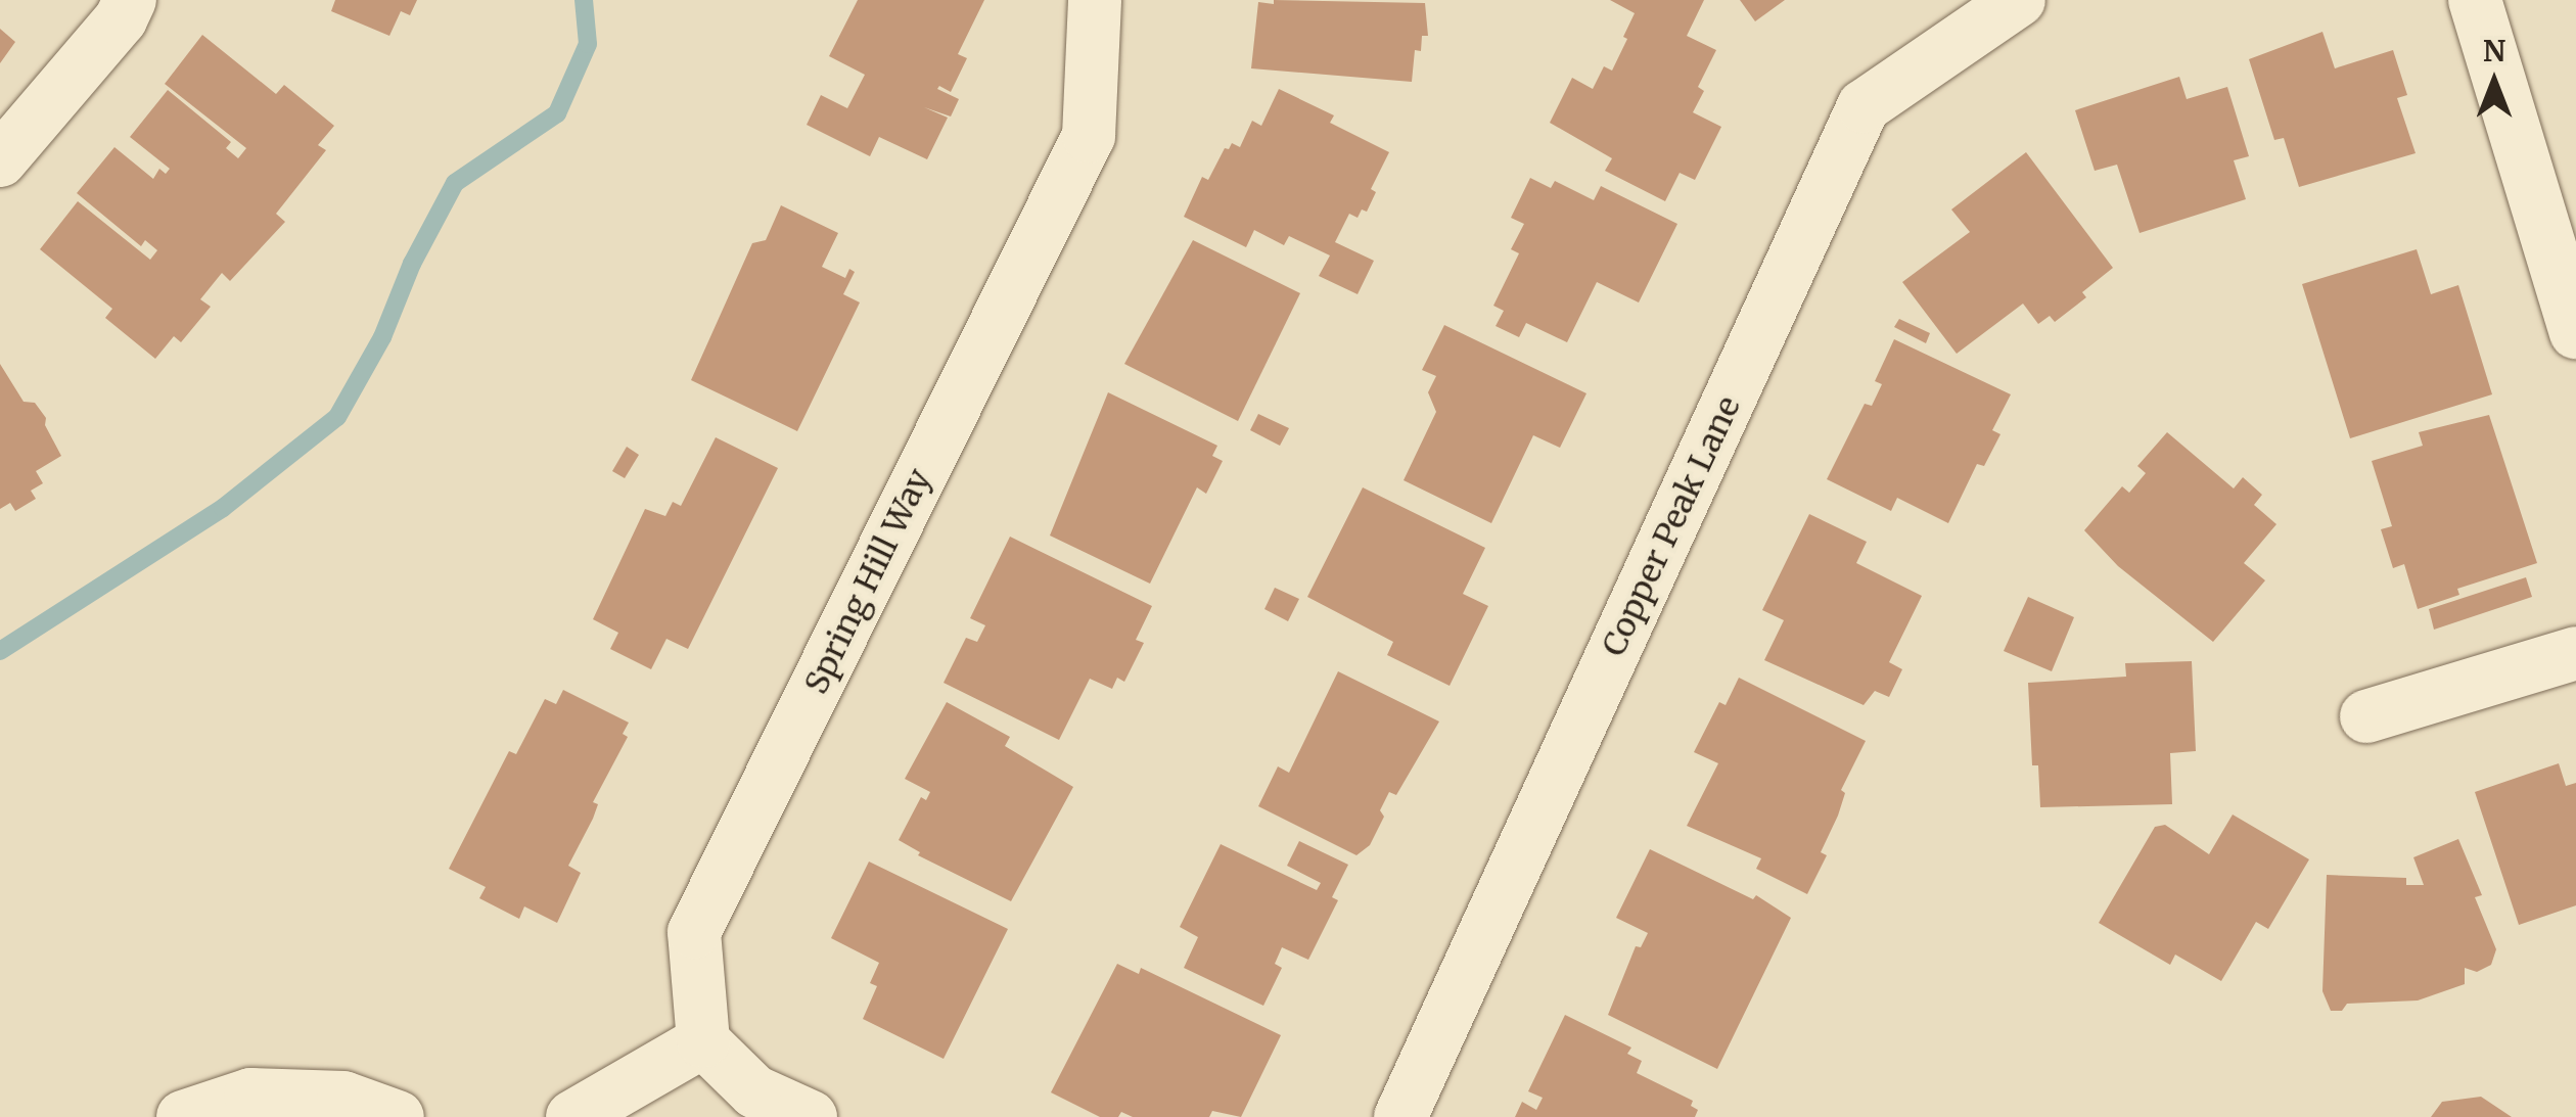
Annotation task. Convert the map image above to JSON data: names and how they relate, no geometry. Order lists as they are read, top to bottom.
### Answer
{
  "streets": {
    "street": ["Copper Peak Lane", "Spring Hill Way"]
  },
  "north": "top"
}
